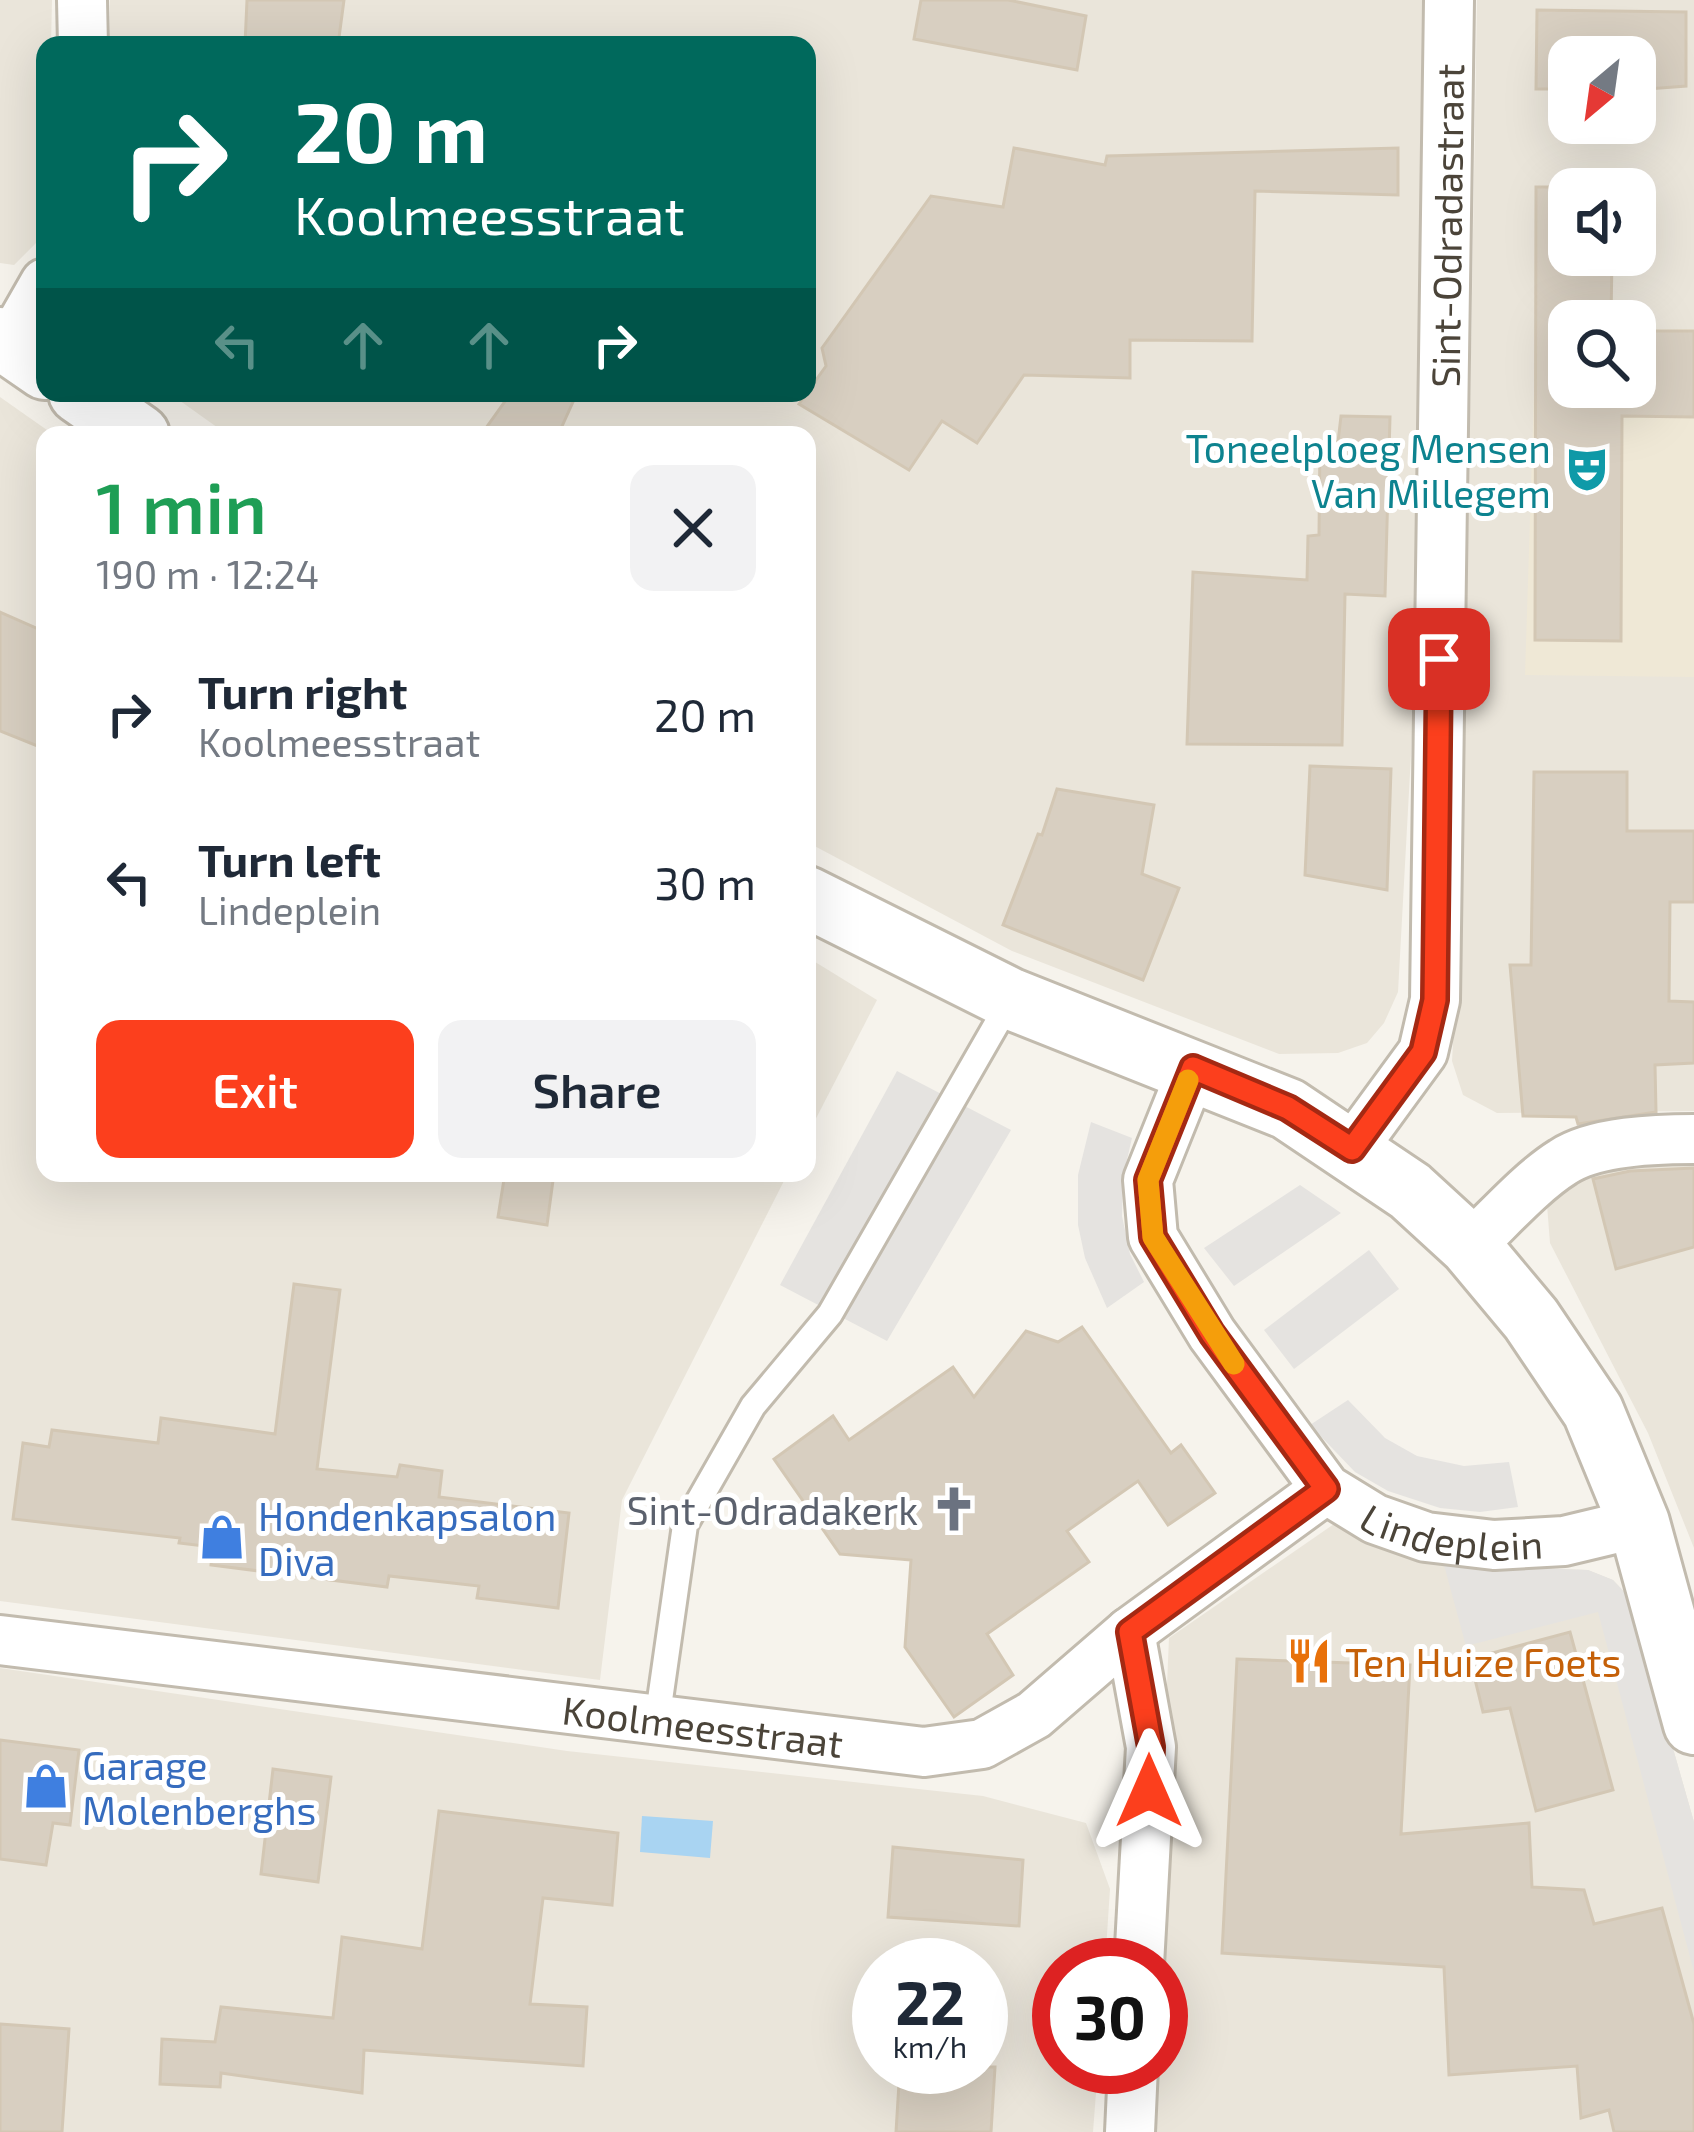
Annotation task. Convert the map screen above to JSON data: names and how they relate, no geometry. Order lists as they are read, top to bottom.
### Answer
{
  "streets": {
    "street": ["Sint-Odradastraat", "Lindeplein", "Koolmeesstraat"]
  },
  "crossings": [
    ["Lindeplein", "Koolmeesstraat"]
  ],
  "places": {
    "theatre": ["Toneelploeg Mensen Van Millegem"],
    "church": ["Sint-Odradakerk"],
    "shop": ["Hondenkapsalon Diva", "Garage Molenberghs"],
    "restaurant": ["Ten Huize Foets"]
  },
  "north": "bottom left",
  "page": {
    "turn": ["20 m", "Koolmeesstraat"],
    "heading": ["1 min", "190 m · 12:24"],
    "list": [
      {
        "name": "Turn right",
        "note": "Koolmeesstraat",
        "value": "20 m"
      },
      {
        "name": "Turn left",
        "note": "Lindeplein",
        "value": "30 m"
      }
    ],
    "buttons": ["Exit", "Share"],
    "speed": "22 km/h",
    "limit": "30"
  }
}
